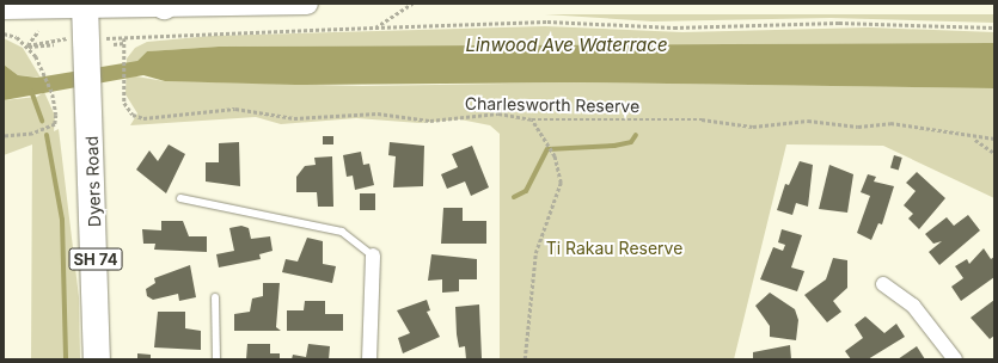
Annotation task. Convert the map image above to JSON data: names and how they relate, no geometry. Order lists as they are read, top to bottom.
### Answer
{
  "streets": {
    "highway": ["Dyers Road", "SH 74"],
    "path": ["Charlesworth Reserve"]
  },
  "water": ["Linwood Ave Waterrace"],
  "parks": ["Ti Rakau Reserve"]
}
